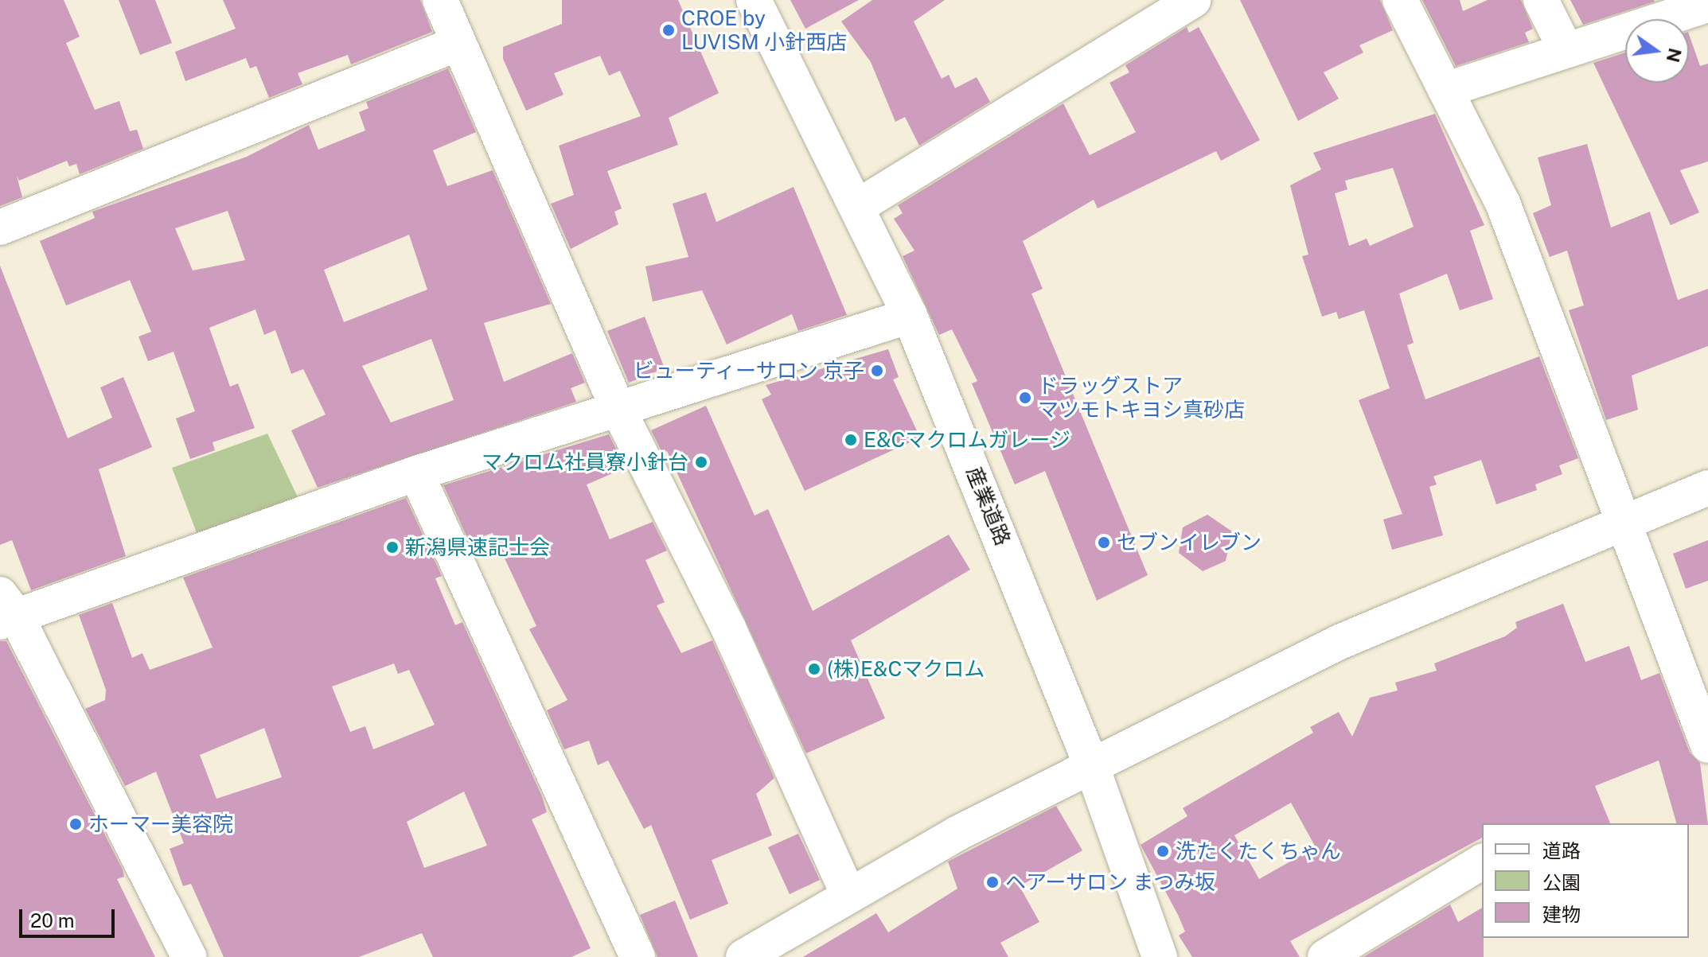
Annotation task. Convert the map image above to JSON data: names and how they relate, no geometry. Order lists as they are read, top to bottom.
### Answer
{
  "streets": {
    "street": ["産業道路"]
  },
  "places": [
    "CROE by LUVISM 小針西店",
    "ビューティーサロン 京子",
    "ドラッグストア マツモトキヨシ真砂店",
    "E&Cマクロムガレージ",
    "マクロム社員寮小針台",
    "セブンイレブン",
    "新潟県速記士会",
    "(株)E&Cマクロム",
    "ホーマー美容院",
    "洗たくたくちゃん",
    "ヘアーサロン まつみ坂"
  ],
  "legend": ["道路", "公園", "建物"],
  "scale_bar": "20 m",
  "north": "right"
}
